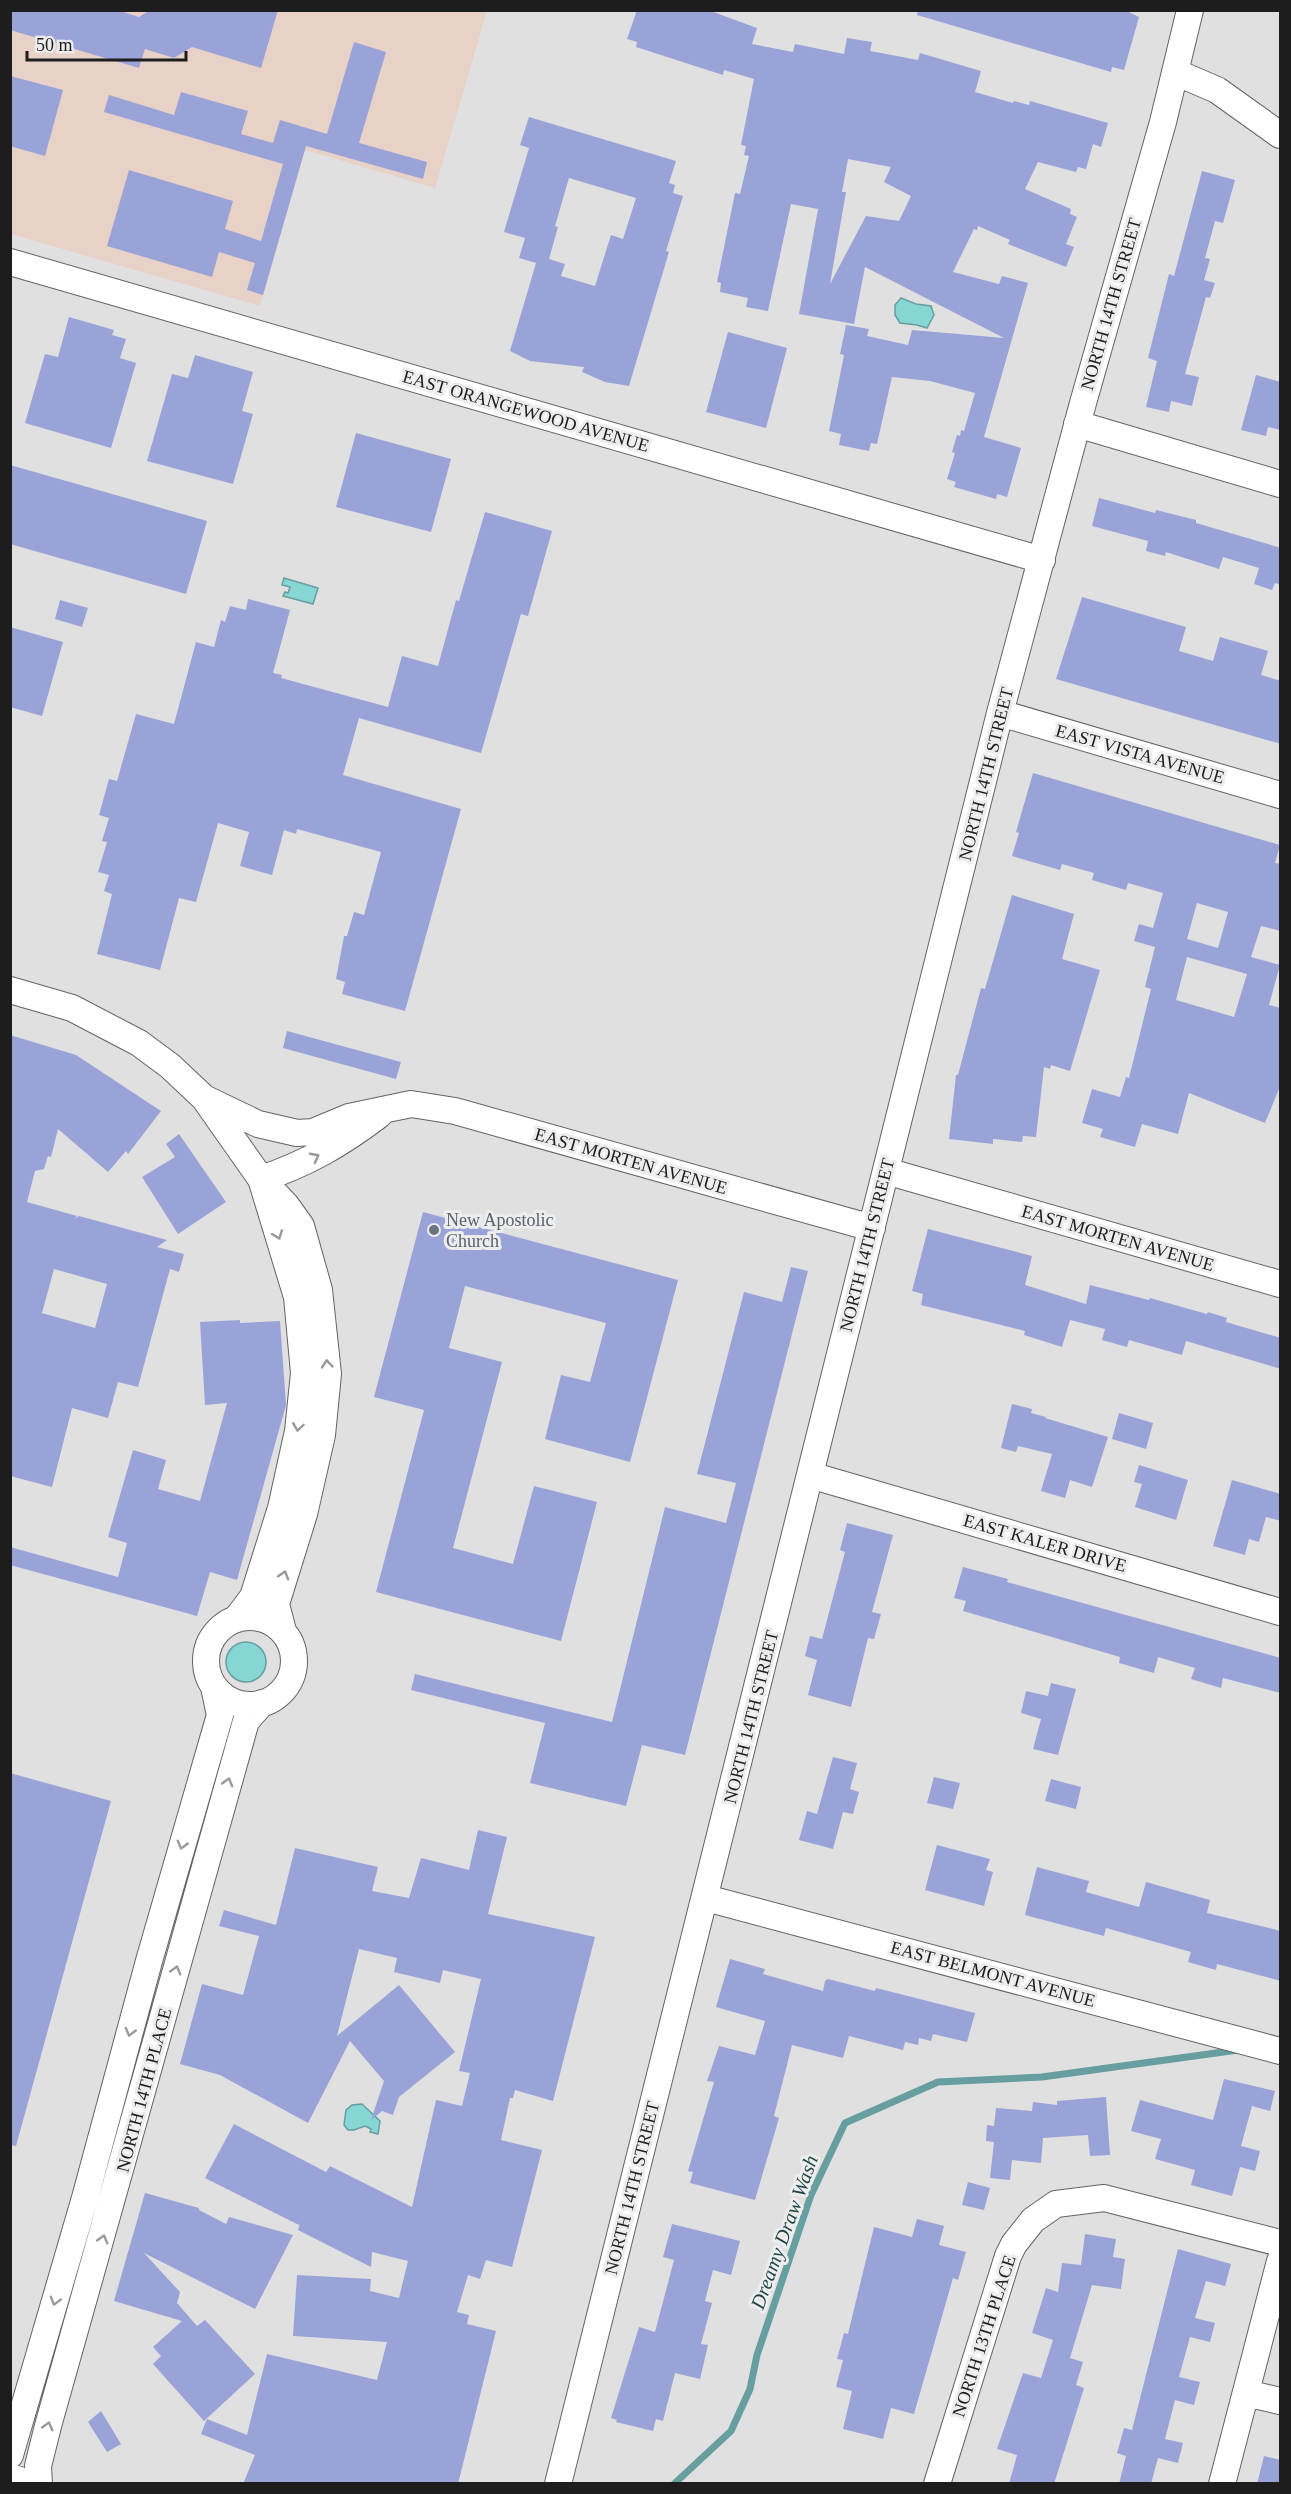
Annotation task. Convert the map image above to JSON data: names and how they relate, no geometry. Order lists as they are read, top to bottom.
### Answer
{
  "streets": {
    "street": [
      "NORTH 14TH STREET",
      "EAST ORANGEWOOD AVENUE",
      "EAST VISTA AVENUE",
      "EAST MORTEN AVENUE",
      "EAST KALER DRIVE",
      "EAST BELMONT AVENUE",
      "NORTH 14TH PLACE",
      "NORTH 13TH PLACE"
    ]
  },
  "crossings": [
    ["NORTH 14TH STREET", "EAST ORANGEWOOD AVENUE"],
    ["NORTH 14TH STREET", "EAST VISTA AVENUE"],
    ["NORTH 14TH STREET", "EAST MORTEN AVENUE"],
    ["NORTH 14TH STREET", "EAST KALER DRIVE"],
    ["NORTH 14TH STREET", "EAST BELMONT AVENUE"],
    ["EAST MORTEN AVENUE", "NORTH 14TH PLACE"]
  ],
  "water": ["Dreamy Draw Wash"],
  "places": ["New Apostolic Church"],
  "scale_bar": "50 m"
}
